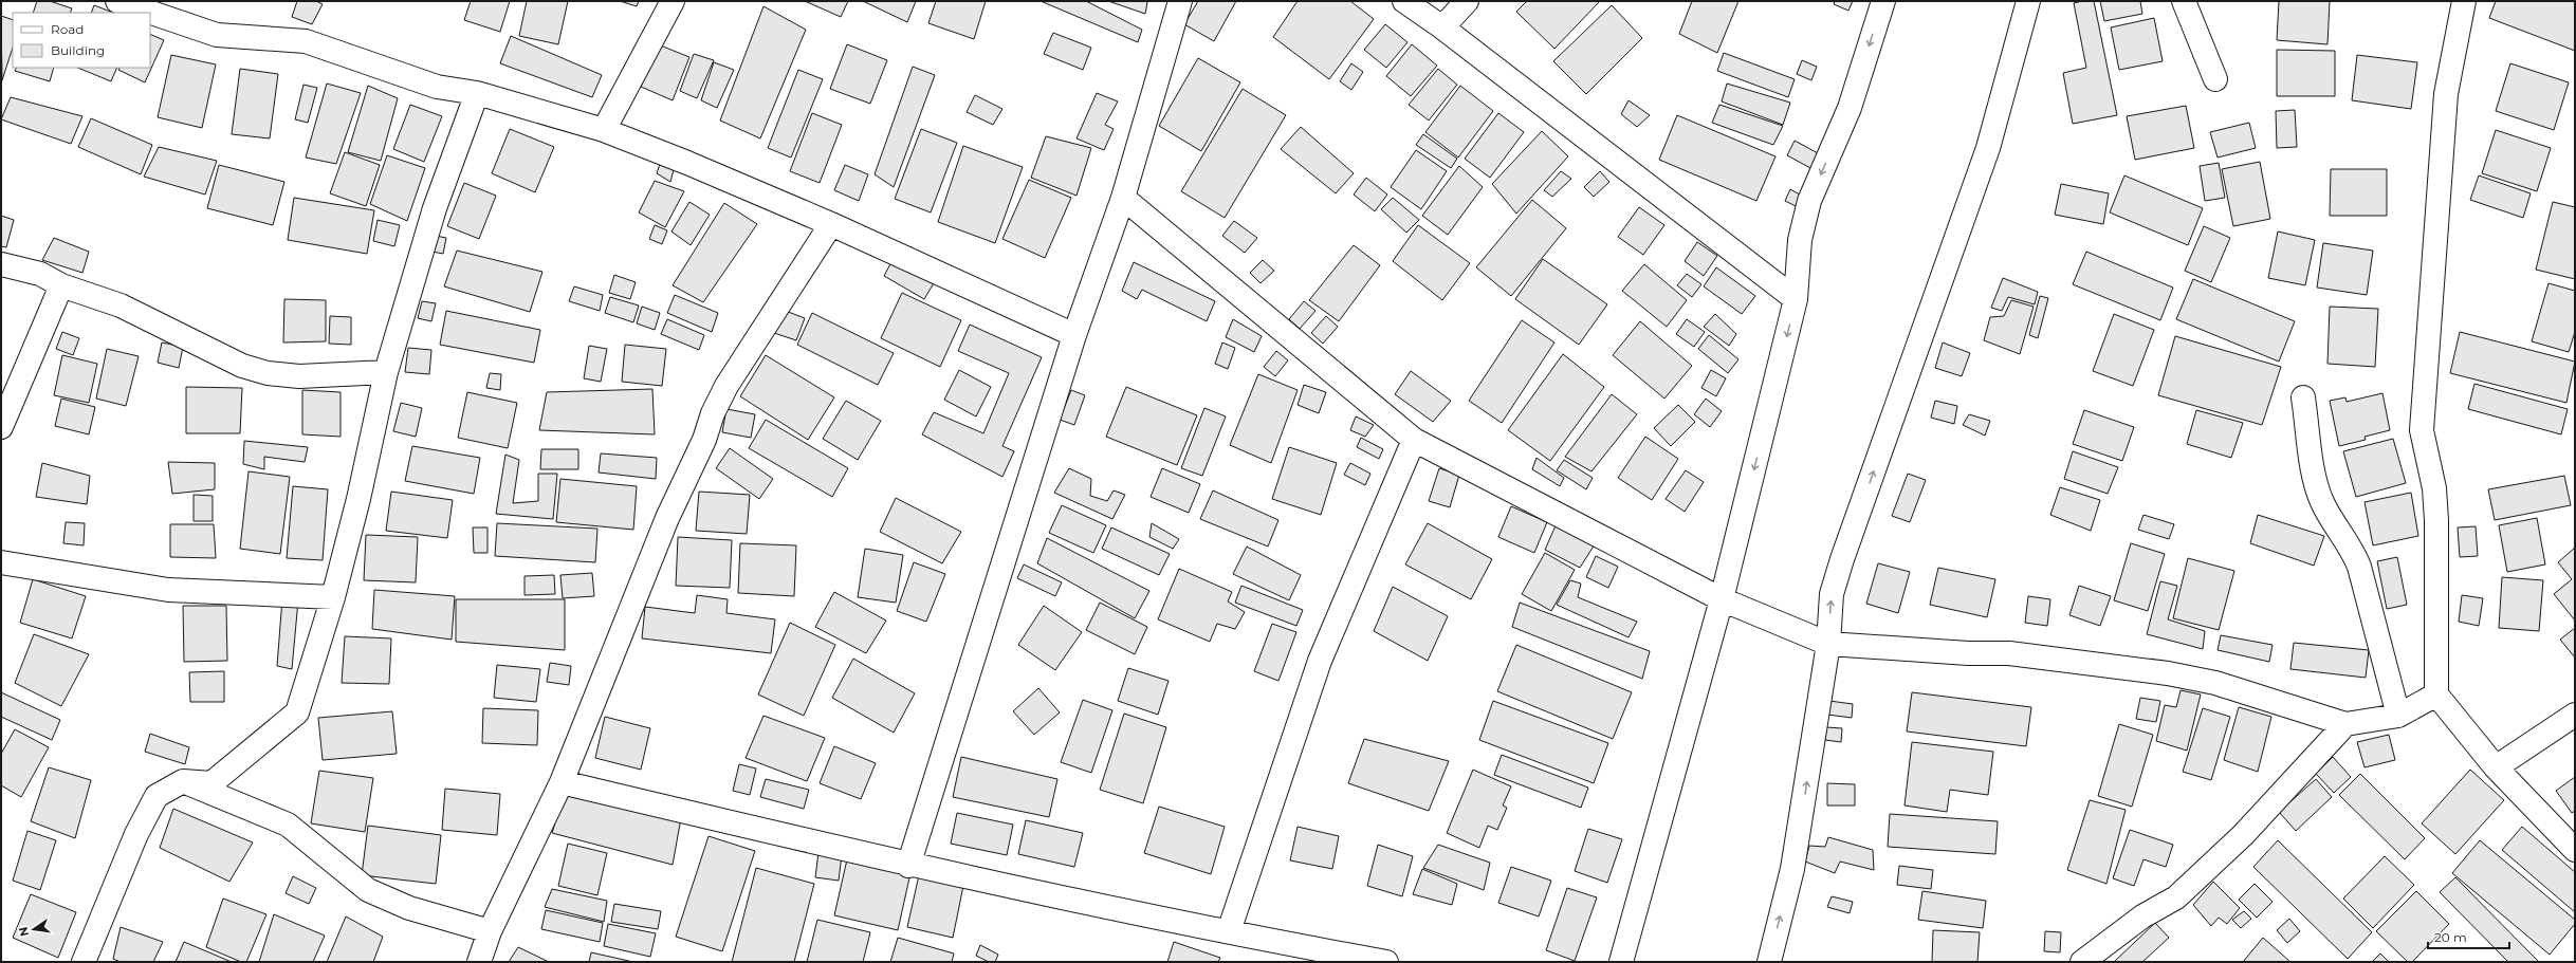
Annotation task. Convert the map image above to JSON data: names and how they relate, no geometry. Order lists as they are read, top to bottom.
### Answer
{
  "legend": ["Road", "Building"],
  "scale_bar": "20 m",
  "north": "left"
}
